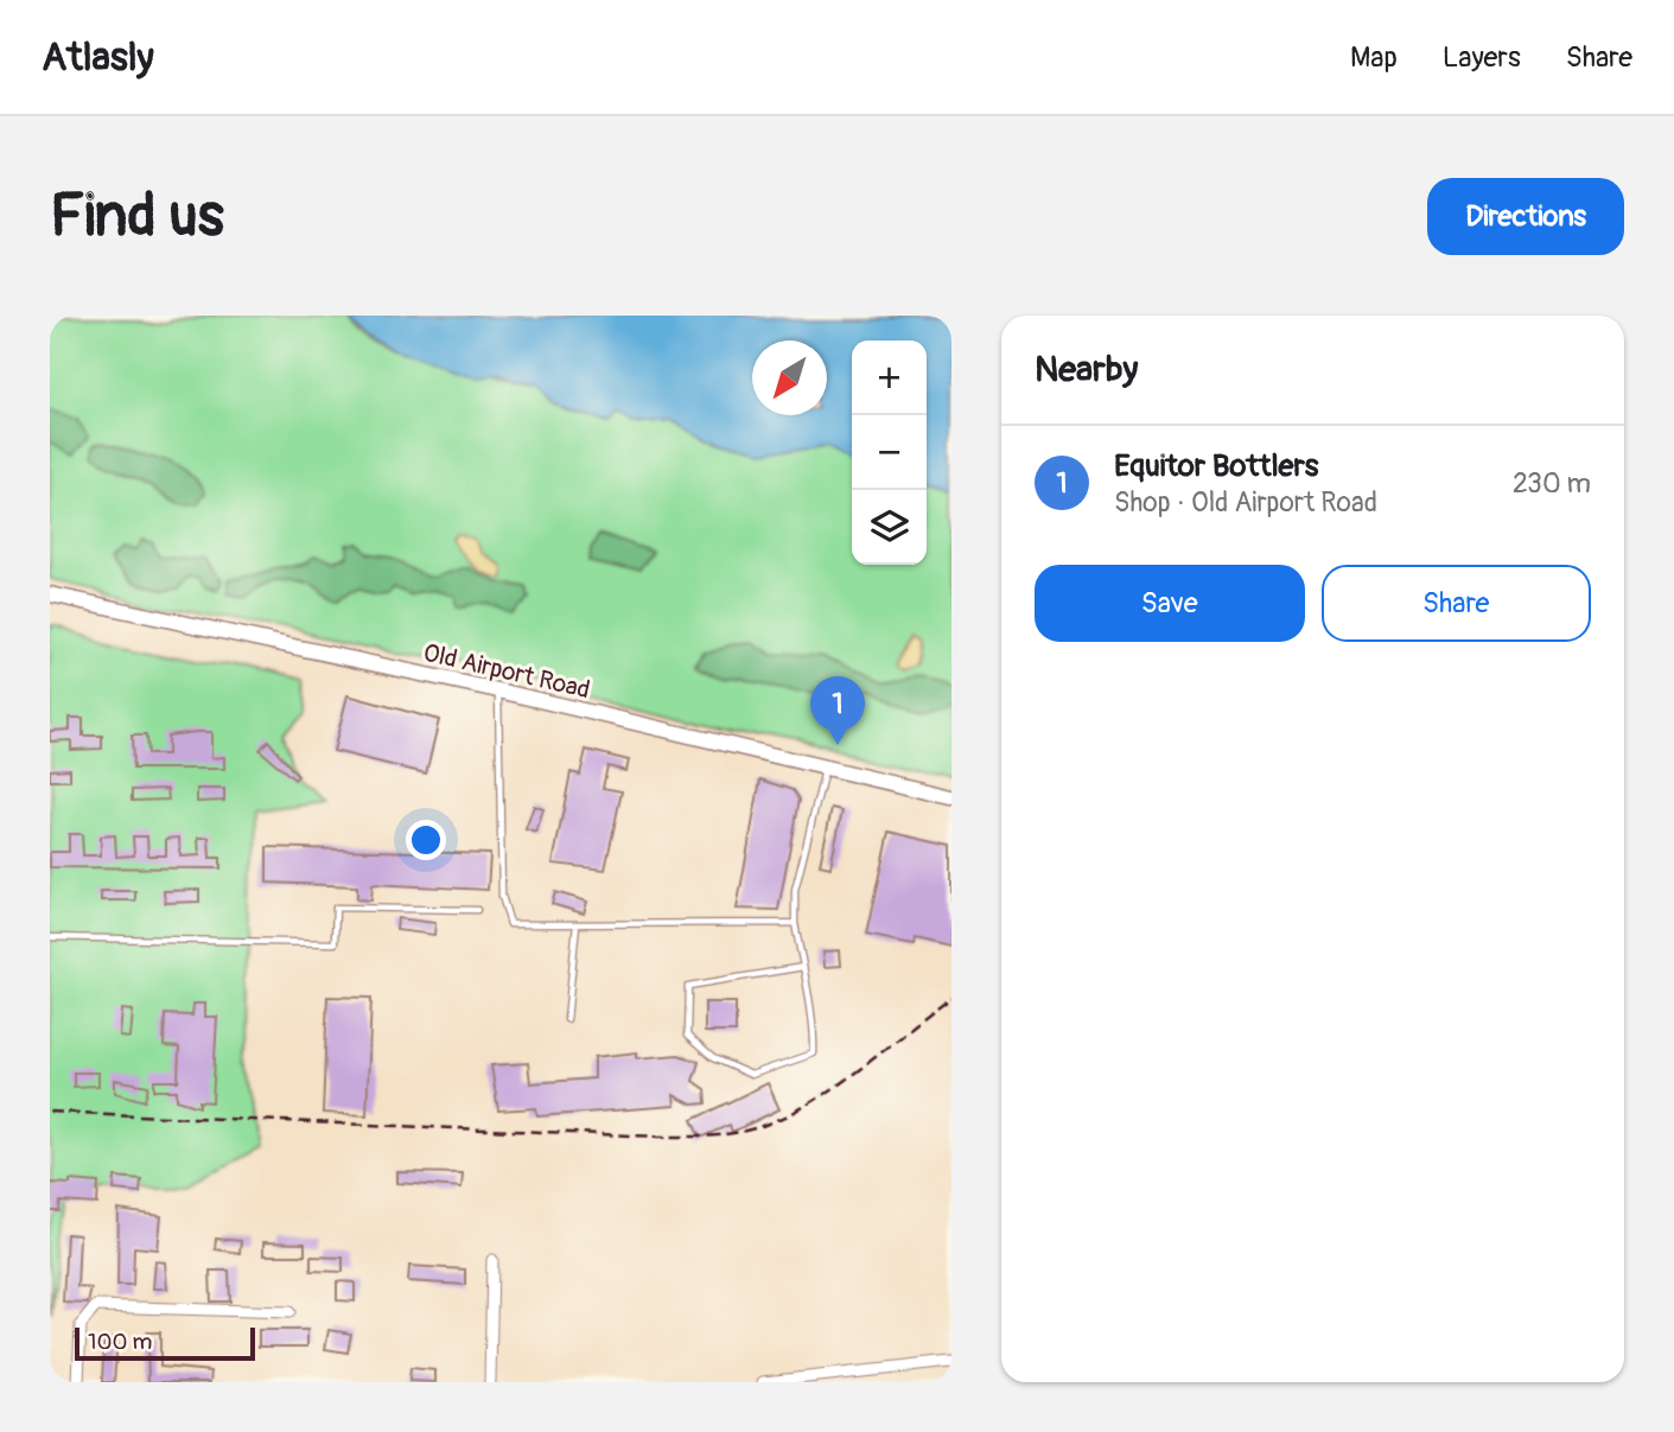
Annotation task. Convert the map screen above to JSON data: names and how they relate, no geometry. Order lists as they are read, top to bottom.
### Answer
{
  "streets": {
    "main road": ["Old Airport Road"]
  },
  "scale_bar": "100 m",
  "north": "bottom left",
  "page": {
    "header": "Atlasly",
    "nav": ["Map", "Layers", "Share"],
    "buttons": [
      "Directions",
      ["Save", "Share"]
    ],
    "title": "Find us",
    "heading": "Nearby",
    "map_buttons": ["+", "−"],
    "list": [
      {
        "mark": "1",
        "name": "Equitor Bottlers",
        "note": "Shop · Old Airport Road",
        "value": "230 m"
      }
    ],
    "pins": "1",
    "scale": "100 m"
  }
}
